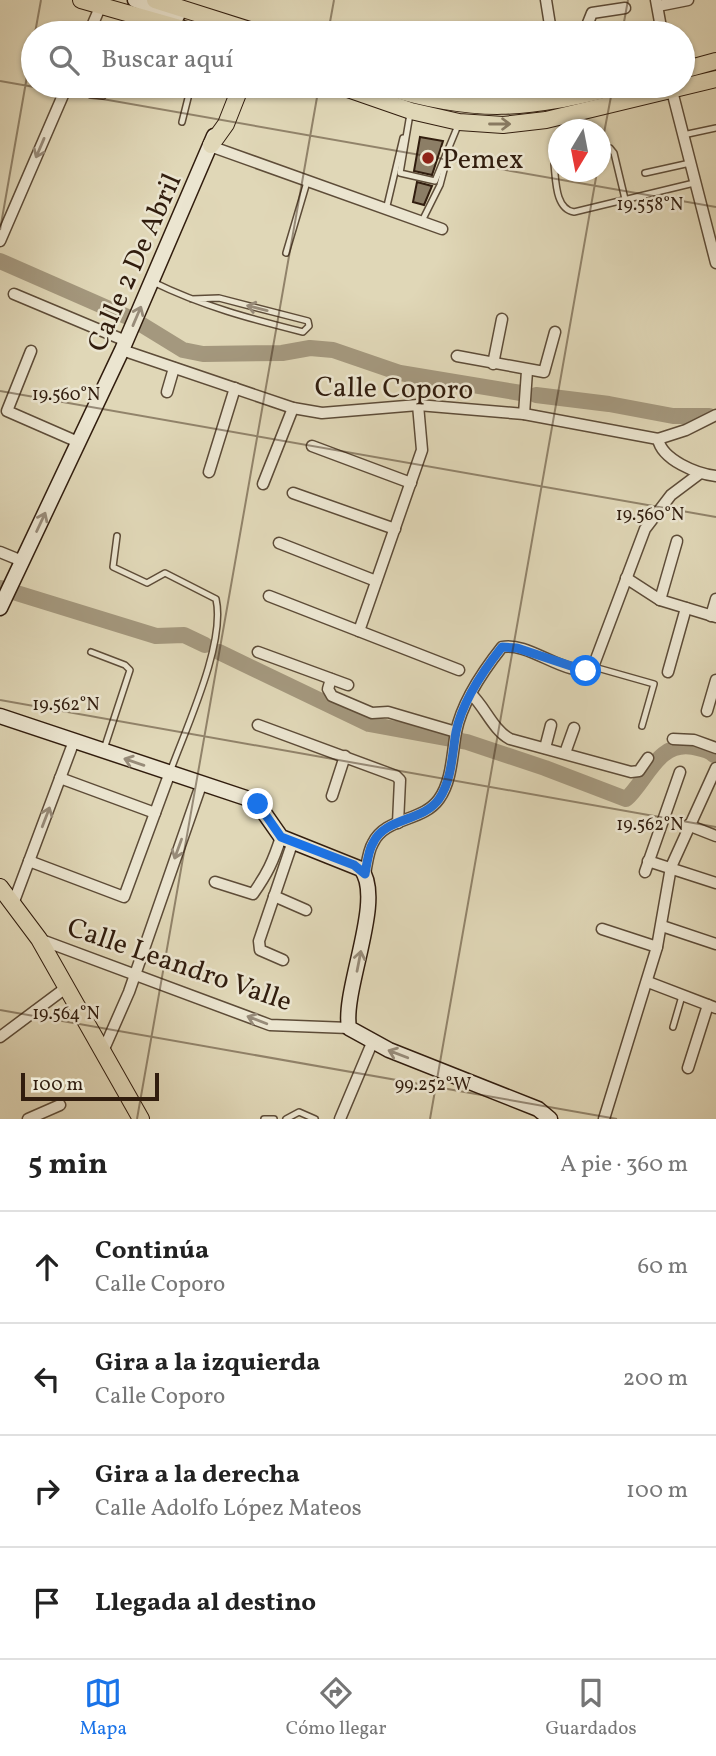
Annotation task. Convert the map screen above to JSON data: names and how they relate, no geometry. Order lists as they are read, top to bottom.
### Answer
{
  "streets": {
    "main road": ["Calle 2 De Abril"],
    "street": ["Calle Coporo", "Calle Leandro Valle"]
  },
  "crossings": [
    ["Calle 2 De Abril", "Calle Coporo"]
  ],
  "one_way": ["Calle 2 De Abril", "Calle Leandro Valle"],
  "places": ["Pemex"],
  "scale_bar": "100 m",
  "north": "bottom",
  "page": {
    "search": "Buscar aquí",
    "scale": "100 m",
    "heading": ["5 min", "A pie · 360 m"],
    "list": [
      ["Continúa", "Calle Coporo", "60 m"],
      ["Gira a la izquierda", "Calle Coporo", "200 m"],
      ["Gira a la derecha", "Calle Adolfo López Mateos", "100 m"],
      "Llegada al destino"
    ],
    "nav": ["Mapa", "Cómo llegar", "Guardados"]
  },
  "coordinates": [
    "19.558°N",
    "19.560°N",
    "19.562°N",
    "19.564°N",
    "99.252°W"
  ]
}
